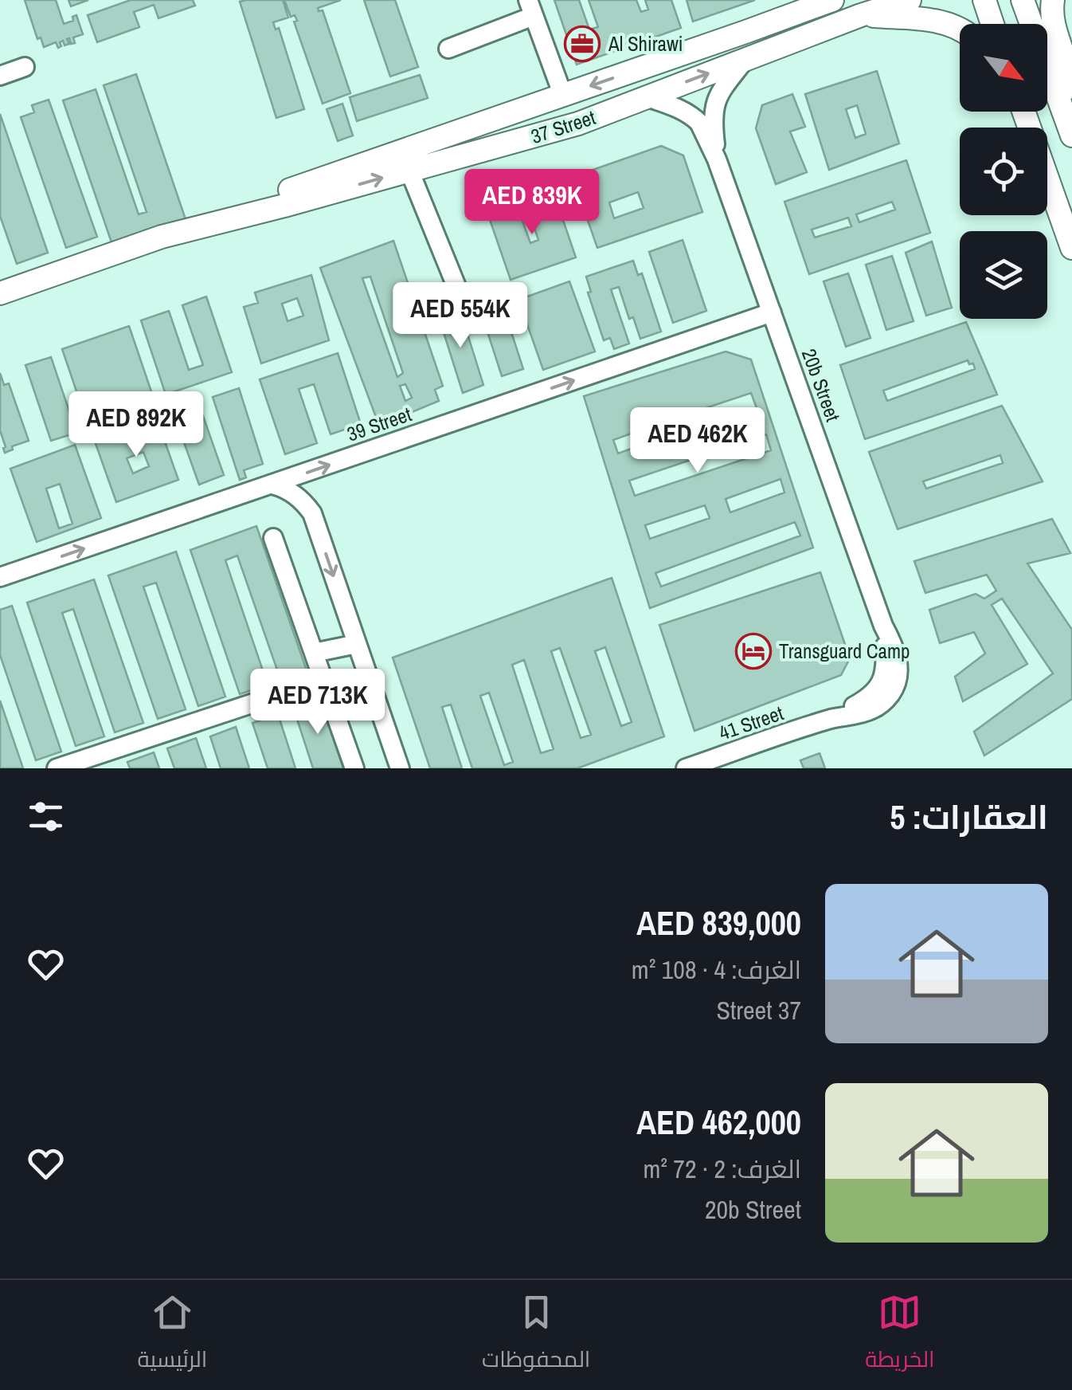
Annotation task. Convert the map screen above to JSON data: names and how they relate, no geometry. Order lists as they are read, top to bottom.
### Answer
{
  "streets": {
    "street": [
      "37 Street",
      "20b Street",
      "39 Street",
      "41 Street"
    ]
  },
  "crossings": [
    ["37 Street", "20b Street"],
    ["20b Street", "39 Street"],
    ["20b Street", "41 Street"]
  ],
  "one_way": ["39 Street"],
  "places": {
    "office": ["Al Shirawi"],
    "hotel": ["Transguard Camp"]
  },
  "north": "bottom right",
  "page": {
    "price": [
      "AED 839K",
      "AED 554K",
      "AED 892K",
      "AED 462K",
      "AED 713K"
    ],
    "heading": "العقارات: 5",
    "list": [
      {
        "name": "AED 839,000",
        "note": "الغرف: 4 · 108 m² · 37 Street"
      },
      {
        "name": "AED 462,000",
        "note": "الغرف: 2 · 72 m² · 20b Street"
      }
    ],
    "tabs": ["الخريطة", "المحفوظات", "الرئيسية"]
  }
}
